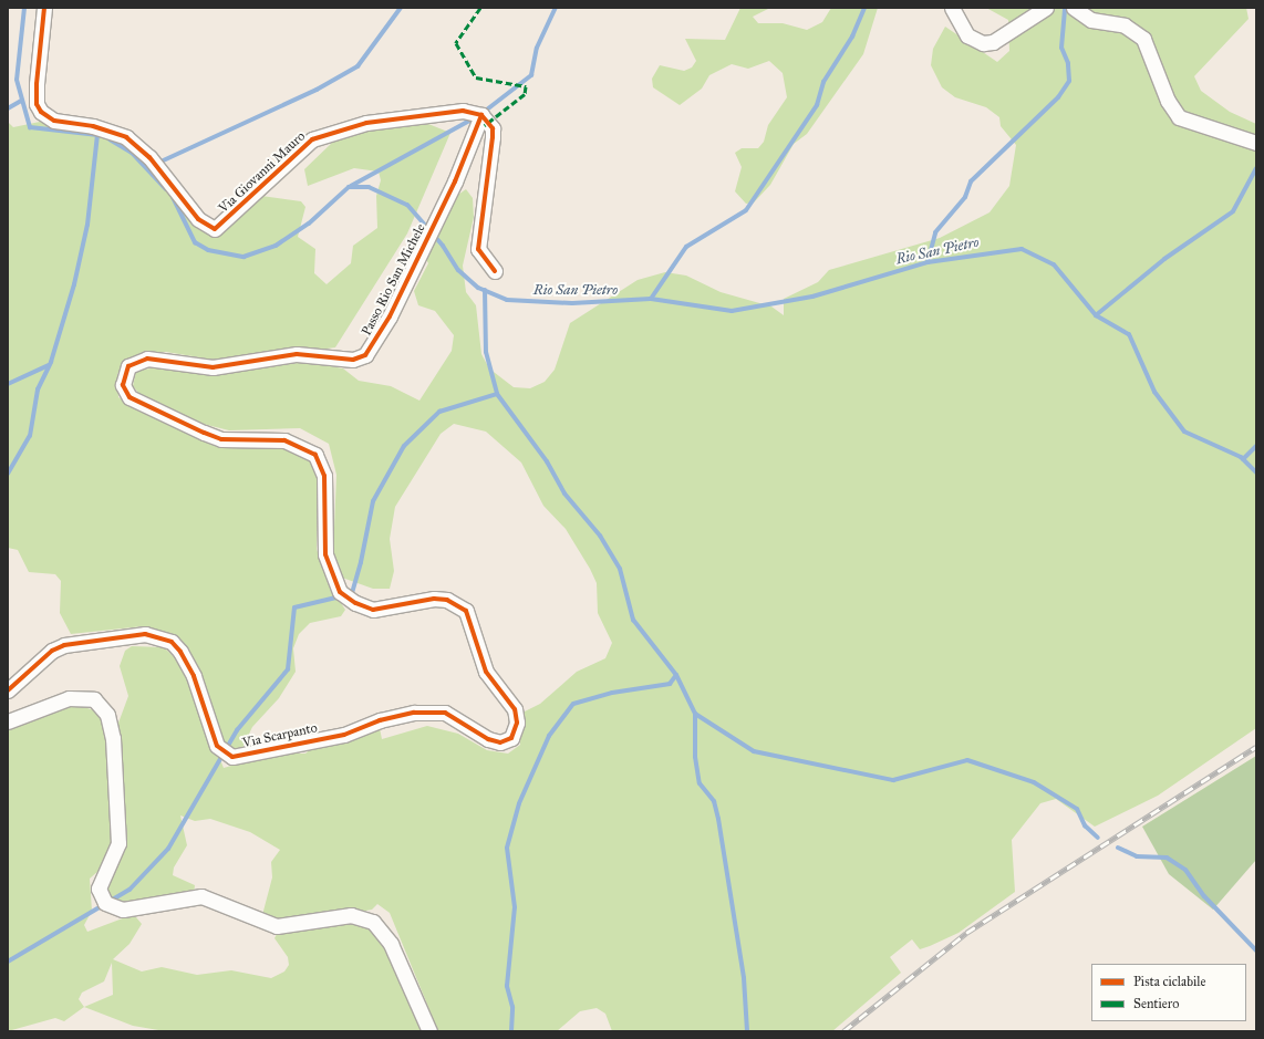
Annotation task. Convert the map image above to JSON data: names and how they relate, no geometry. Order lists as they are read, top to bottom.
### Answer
{
  "streets": {
    "street": ["Via Giovanni Mauro", "Passo Rio San Michele", "Via Scarpanto"]
  },
  "crossings": [
    ["Via Giovanni Mauro", "Passo Rio San Michele"],
    ["Passo Rio San Michele", "Via Scarpanto"]
  ],
  "water": ["Rio San Pietro"],
  "legend": ["Pista ciclabile", "Sentiero"]
}
